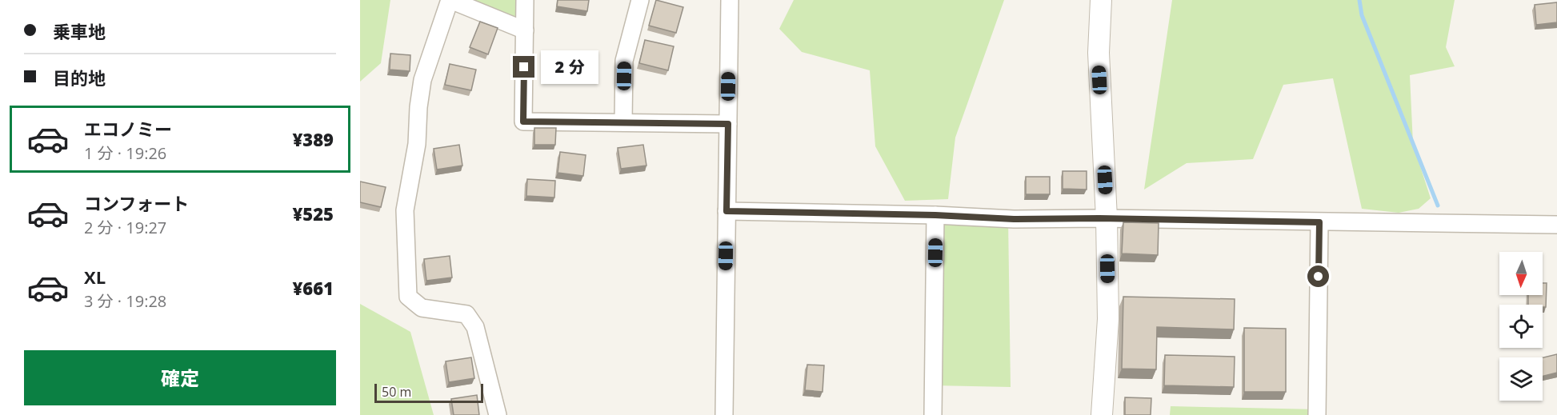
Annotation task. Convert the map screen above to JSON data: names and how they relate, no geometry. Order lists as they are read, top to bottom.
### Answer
{
  "scale_bar": "50 m",
  "north": "bottom",
  "page": {
    "banner": ["乗車地", "目的地"],
    "bubble": "2 分",
    "list": [
      {
        "name": "エコノミー",
        "note": "1 分 · 19:26",
        "value": "¥389"
      },
      {
        "name": "コンフォート",
        "note": "2 分 · 19:27",
        "value": "¥525"
      },
      {
        "name": "XL",
        "note": "3 分 · 19:28",
        "value": "¥661"
      }
    ],
    "buttons": "確定",
    "scale": "50 m"
  }
}
